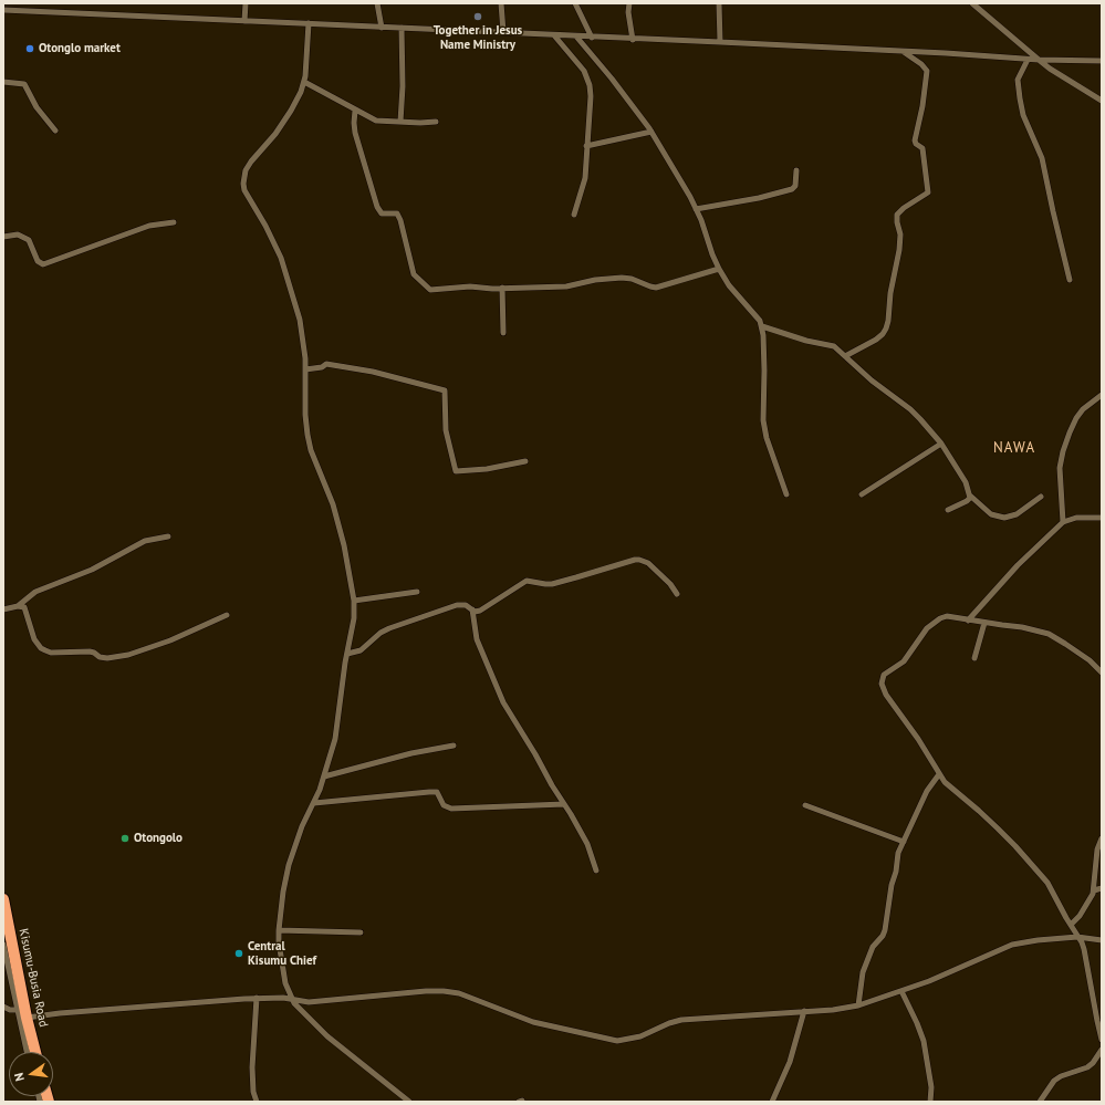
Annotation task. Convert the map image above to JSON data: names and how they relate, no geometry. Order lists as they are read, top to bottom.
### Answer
{
  "streets": {
    "highway": ["Kisumu-Busia Road"]
  },
  "districts": ["NAWA"],
  "places": [
    "Together in Jesus Name Ministry",
    "Otonglo market",
    "Otongolo",
    "Central Kisumu Chief"
  ],
  "north": "left"
}
